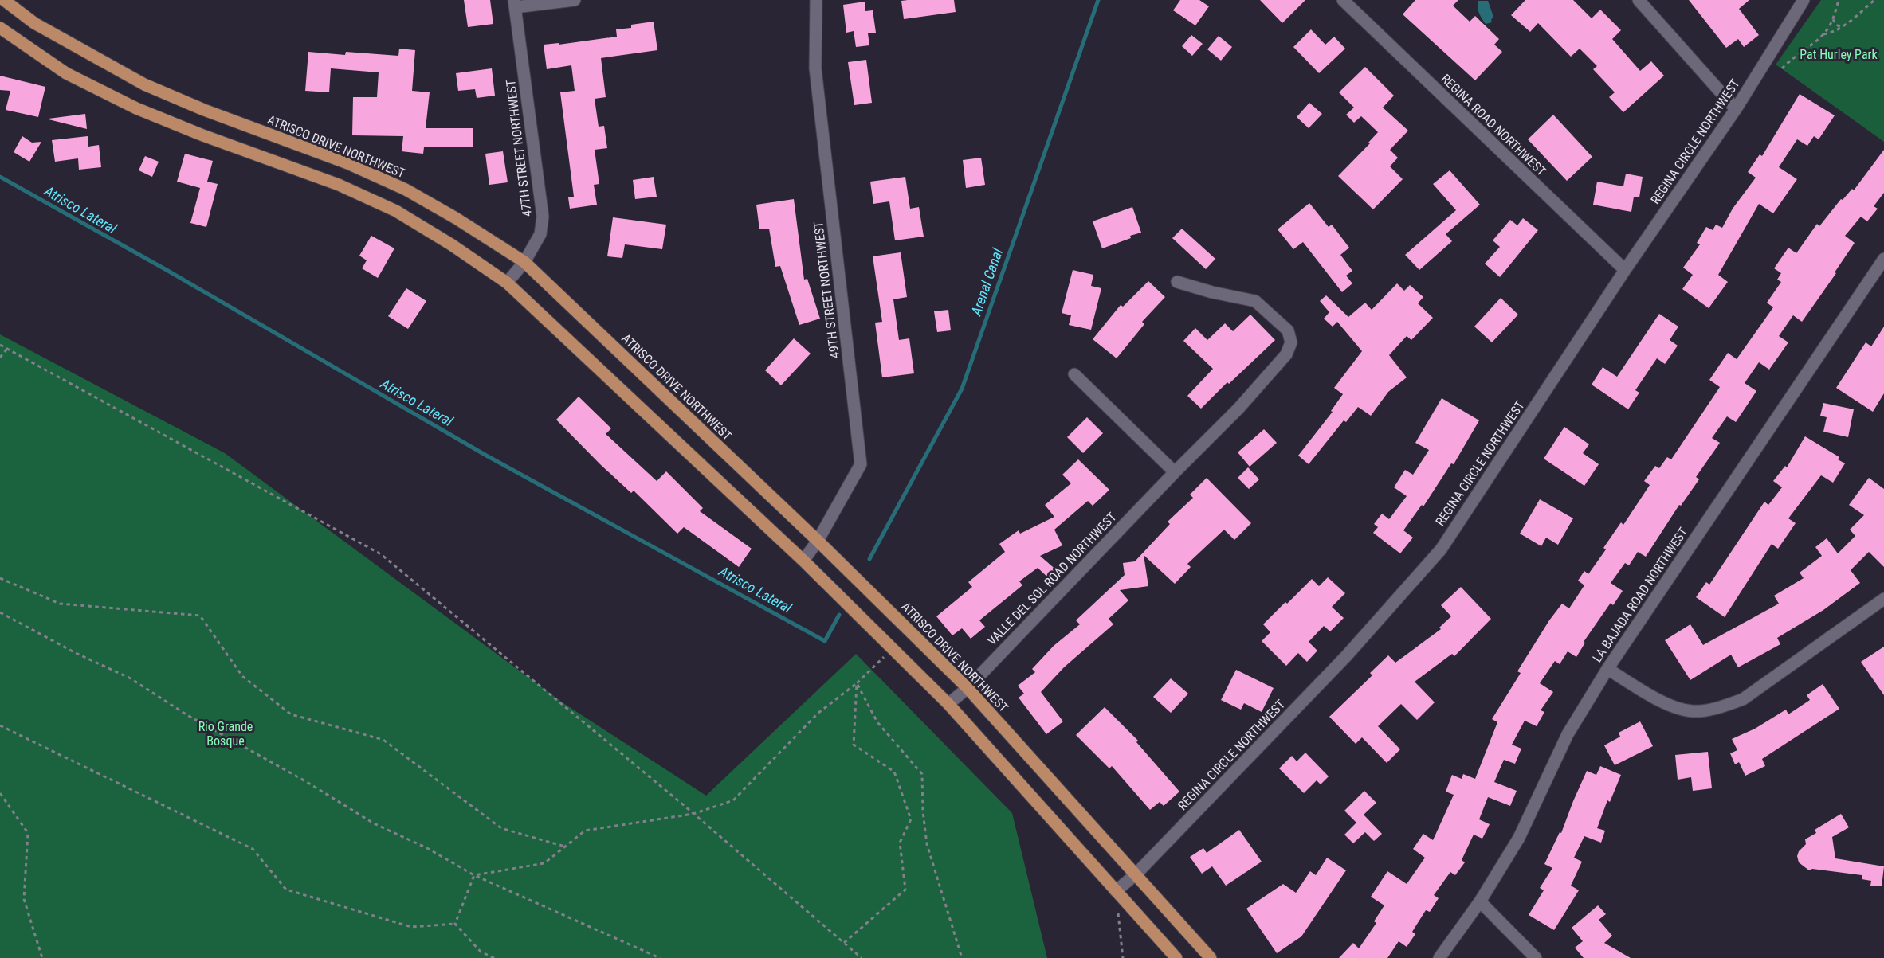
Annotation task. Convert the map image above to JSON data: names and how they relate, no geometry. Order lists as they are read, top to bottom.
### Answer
{
  "streets": {
    "main road": ["ATRISCO DRIVE NORTHWEST"],
    "street": [
      "REGINA ROAD NORTHWEST",
      "REGINA CIRCLE NORTHWEST",
      "47TH STREET NORTHWEST",
      "49TH STREET NORTHWEST",
      "VALLE DEL SOL ROAD NORTHWEST",
      "LA BAJADA ROAD NORTHWEST"
    ]
  },
  "crossings": [
    ["REGINA ROAD NORTHWEST", "REGINA CIRCLE NORTHWEST"],
    ["REGINA CIRCLE NORTHWEST", "ATRISCO DRIVE NORTHWEST"],
    ["ATRISCO DRIVE NORTHWEST", "47TH STREET NORTHWEST"],
    ["ATRISCO DRIVE NORTHWEST", "49TH STREET NORTHWEST"],
    ["ATRISCO DRIVE NORTHWEST", "VALLE DEL SOL ROAD NORTHWEST"]
  ],
  "water": ["Atrisco Lateral", "Arenal Canal"],
  "parks": ["Pat Hurley Park", "Rio Grande Bosque"]
}
